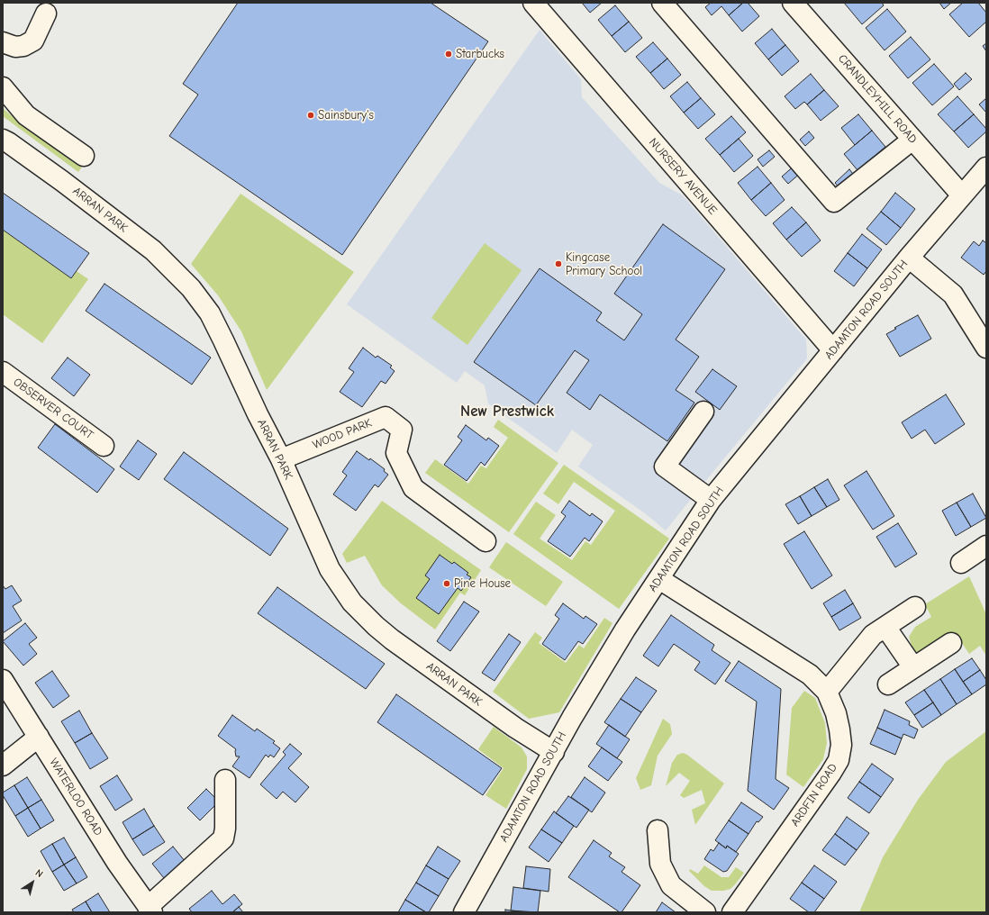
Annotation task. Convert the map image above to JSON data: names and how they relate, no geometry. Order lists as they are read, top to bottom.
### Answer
{
  "streets": {
    "street": [
      "CRANDLEYHILL ROAD",
      "NURSERY AVENUE",
      "ARRAN PARK",
      "ADAMTON ROAD SOUTH",
      "OBSERVER COURT",
      "WOOD PARK",
      "ARDFIN ROAD",
      "WATERLOO ROAD"
    ]
  },
  "crossings": [
    ["CRANDLEYHILL ROAD", "ADAMTON ROAD SOUTH"],
    ["NURSERY AVENUE", "ADAMTON ROAD SOUTH"],
    ["ARRAN PARK", "ADAMTON ROAD SOUTH"],
    ["ARRAN PARK", "WOOD PARK"],
    ["ADAMTON ROAD SOUTH", "ARDFIN ROAD"]
  ],
  "districts": ["New Prestwick"],
  "places": [
    "Starbucks",
    "Sainsbury's",
    "Kingcase Primary School",
    "Pine House"
  ],
  "north": "top right"
}
